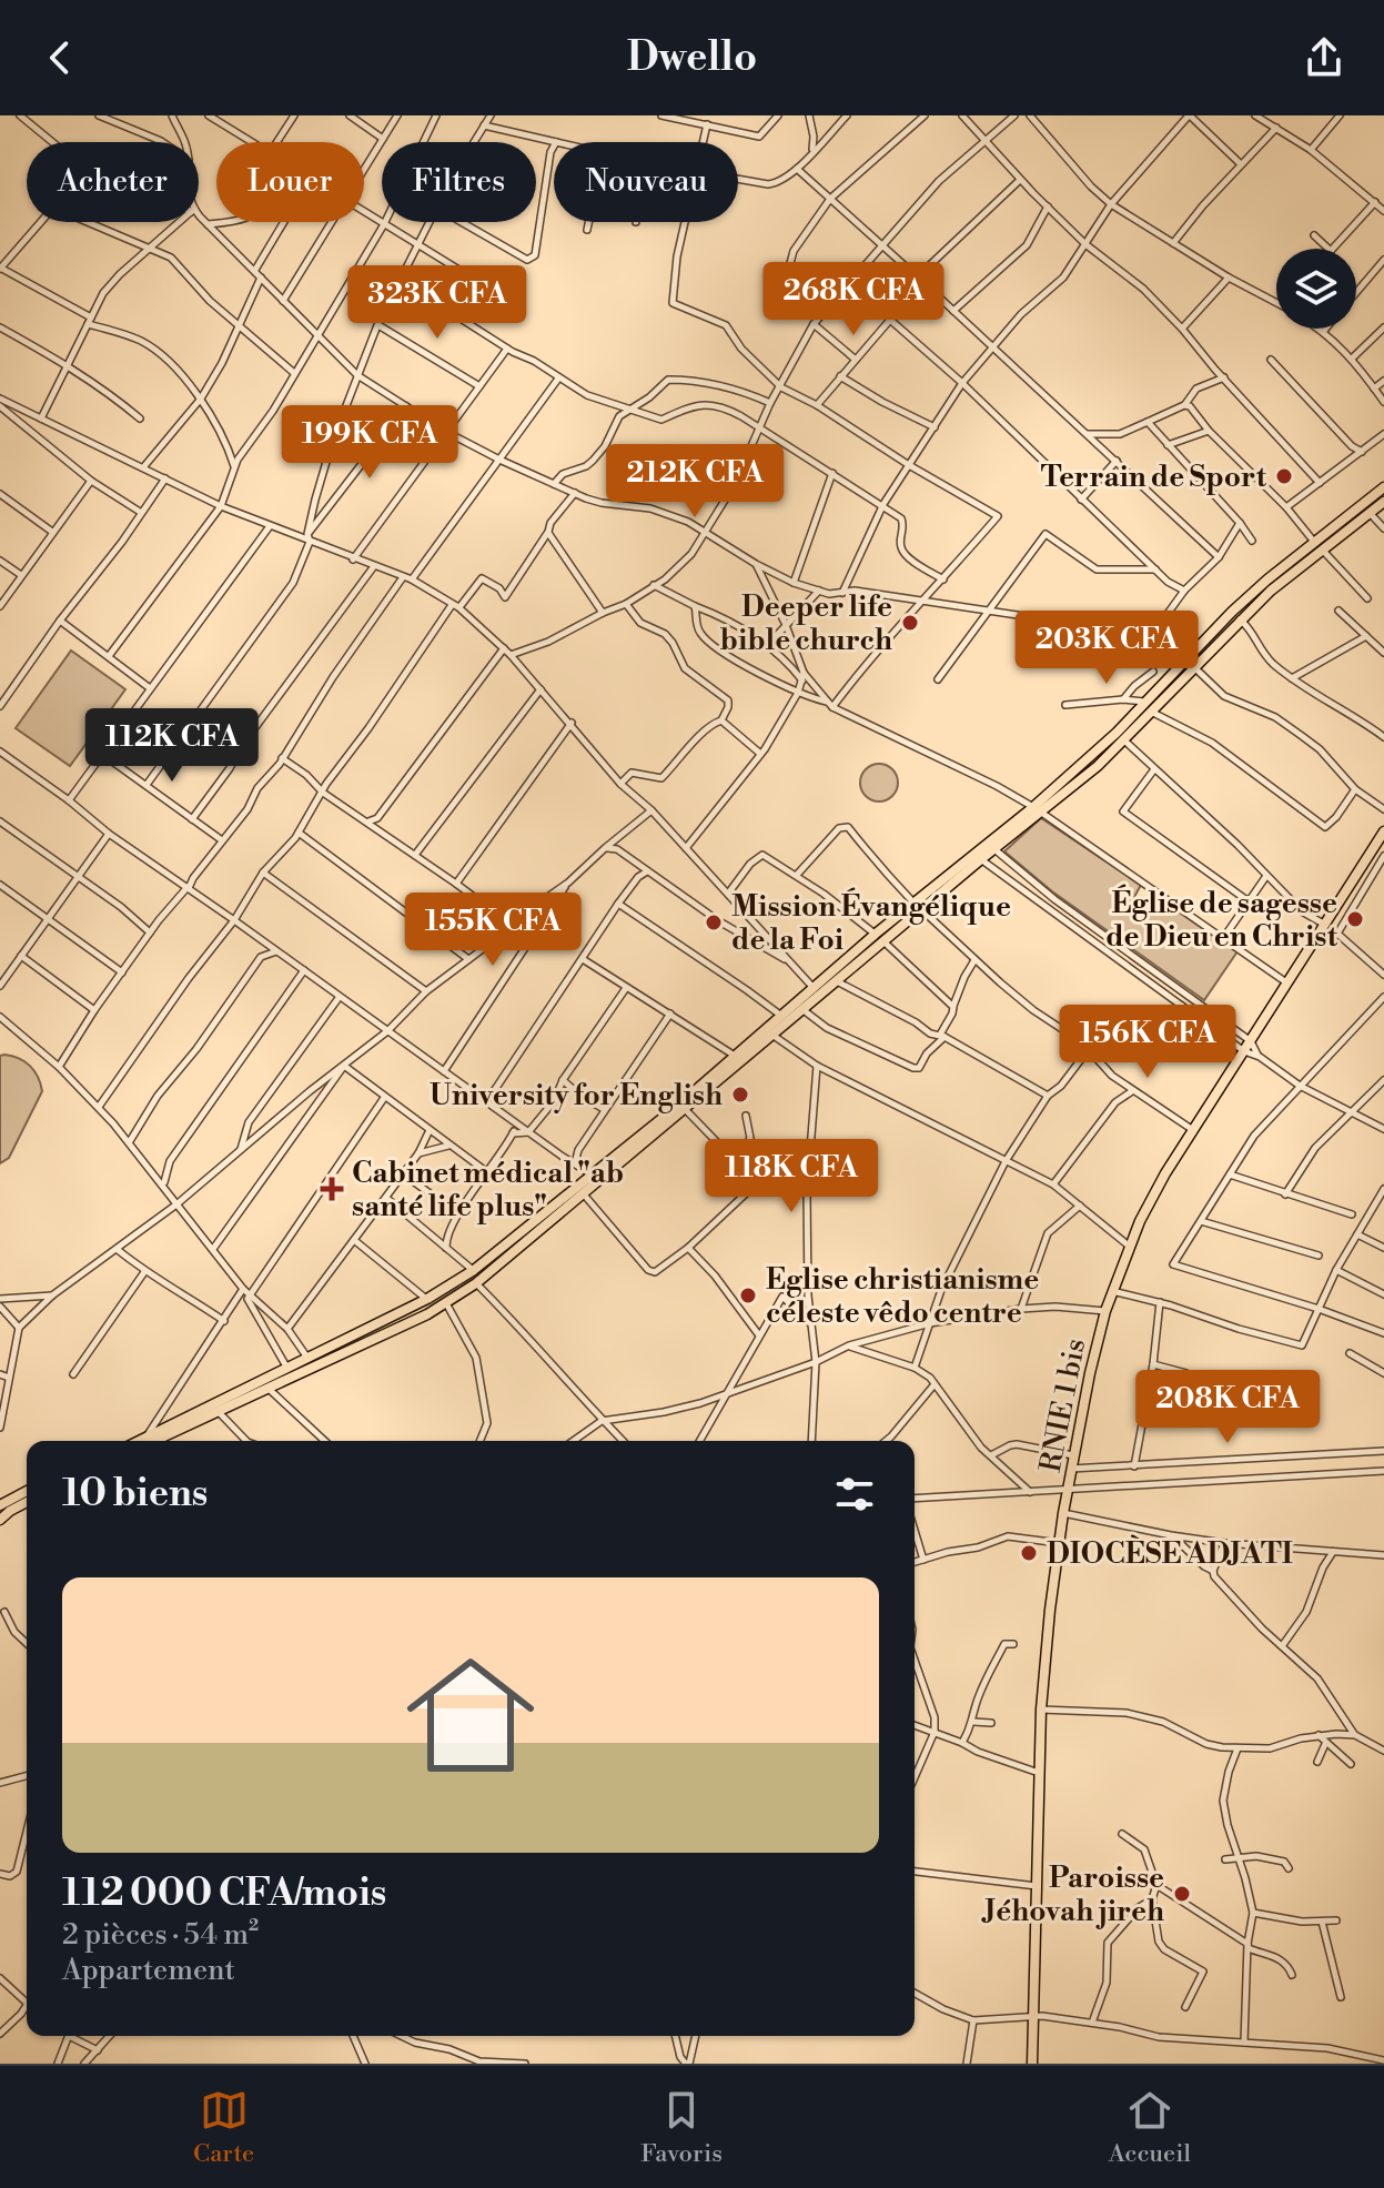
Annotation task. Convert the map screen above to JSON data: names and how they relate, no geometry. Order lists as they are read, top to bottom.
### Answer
{
  "streets": {
    "main road": ["RNIE 1 bis"]
  },
  "places": {
    "other": [
      "Terrain de Sport",
      "Deeper life bible church",
      "Église de sagesse de Dieu en Christ",
      "Mission Évangélique de la Foi",
      "University for English",
      "Eglise christianisme céleste vêdo centre",
      "DIOCÈSE ADJATI",
      "Paroisse Jéhovah jireh"
    ],
    "health": ["Cabinet médical \"ab santé life plus\""]
  },
  "page": {
    "header": "Dwello",
    "chip": [
      "Acheter",
      "Louer",
      "Filtres",
      "Nouveau"
    ],
    "price": [
      "268K CFA",
      "323K CFA",
      "199K CFA",
      "212K CFA",
      "203K CFA",
      "112K CFA",
      "155K CFA",
      "156K CFA",
      "118K CFA",
      "208K CFA"
    ],
    "heading": "10 biens",
    "list": [
      {
        "name": "112 000 CFA/mois",
        "note": "2 pièces · 54 m² · Appartement"
      }
    ],
    "tabs": ["Carte", "Favoris", "Accueil"]
  }
}
